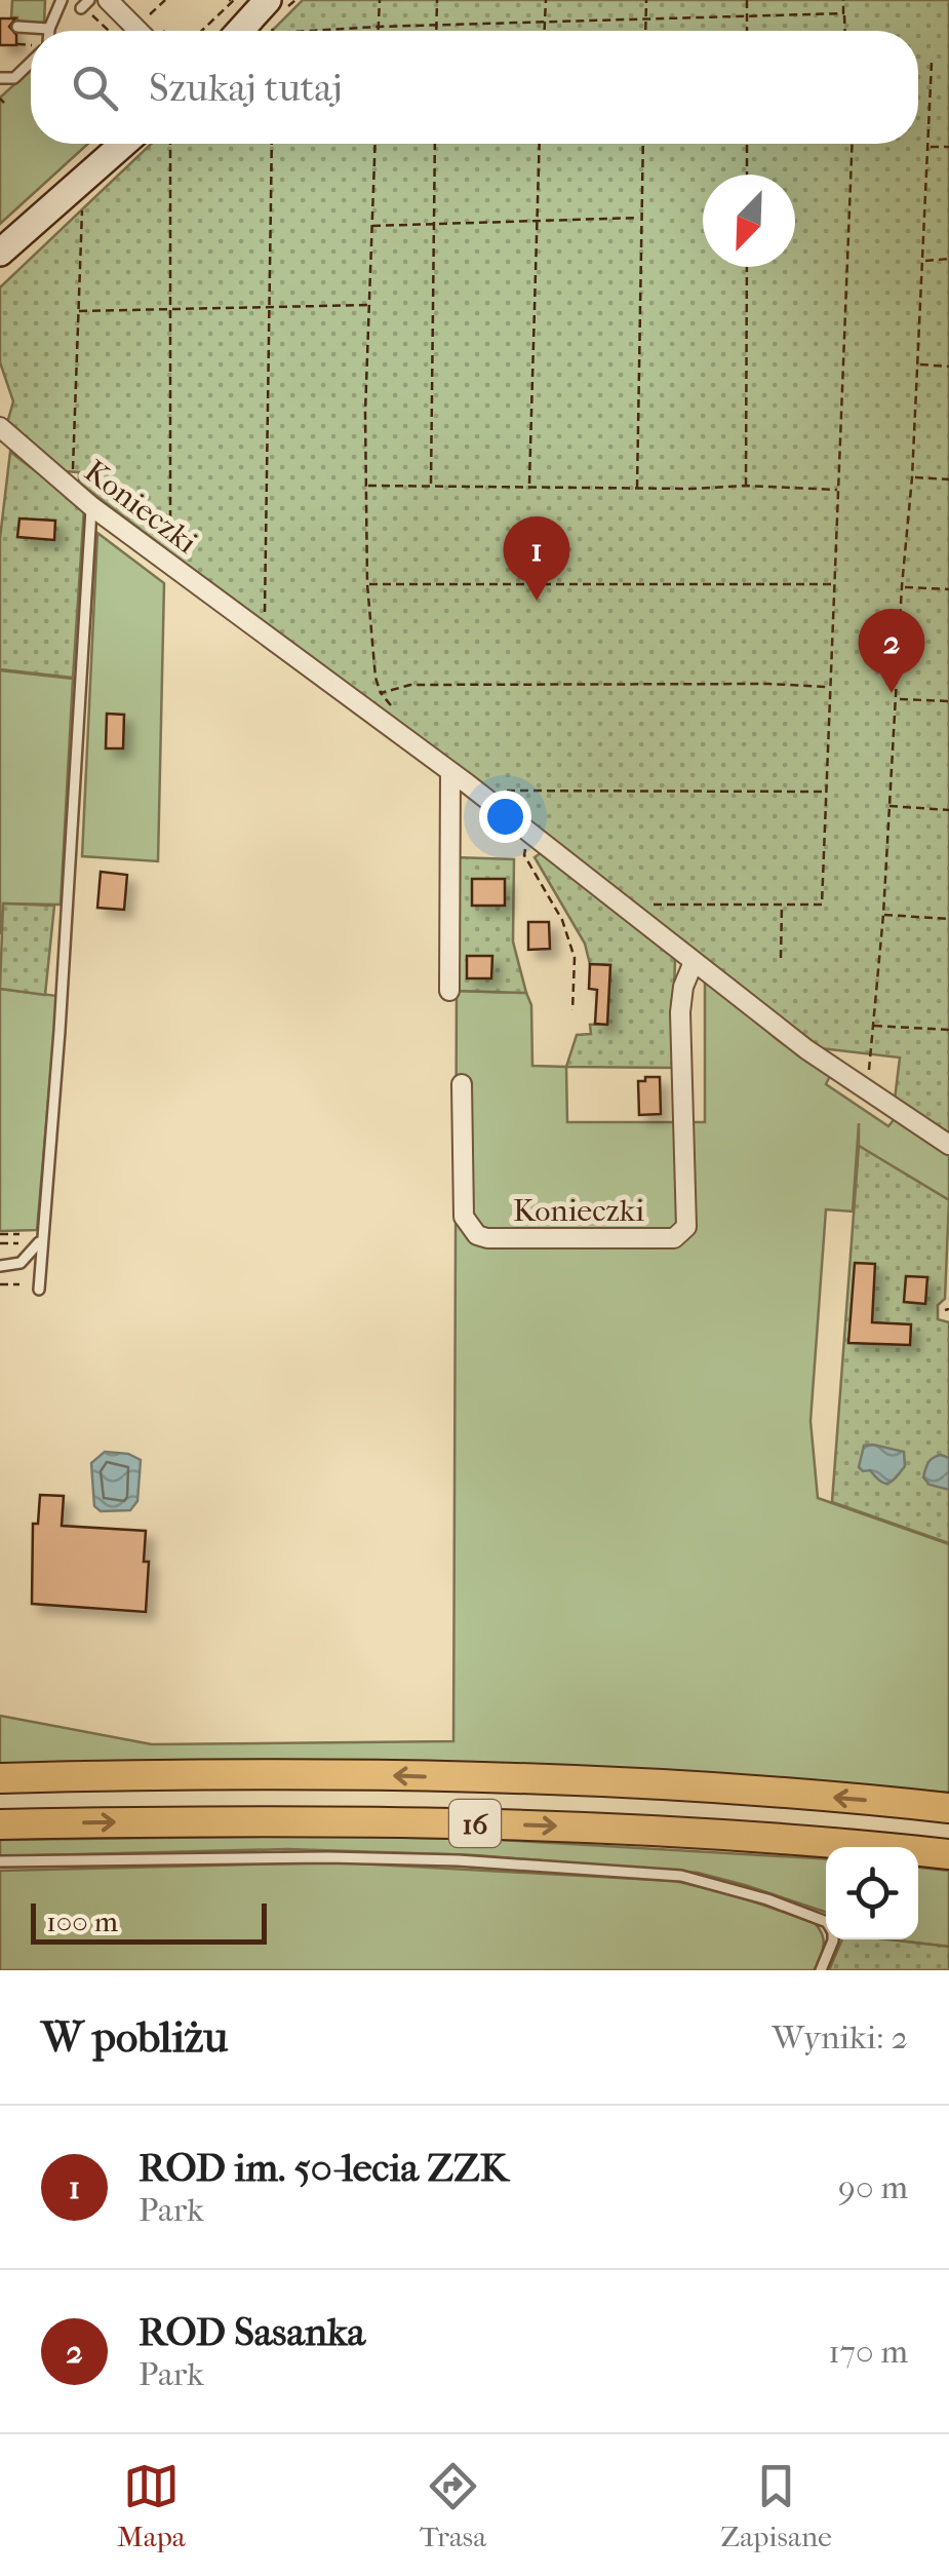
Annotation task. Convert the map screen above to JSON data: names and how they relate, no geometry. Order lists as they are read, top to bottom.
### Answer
{
  "streets": {
    "main road": ["16"],
    "street": ["Konieczki"]
  },
  "scale_bar": "100 m",
  "north": "bottom left",
  "page": {
    "search": "Szukaj tutaj",
    "pins": ["1", "2"],
    "scale": "100 m",
    "heading": ["W pobliżu", "Wyniki: 2"],
    "list": [
      {
        "mark": "1",
        "name": "ROD im. 50-lecia ZZK",
        "note": "Park",
        "value": "90 m"
      },
      {
        "mark": "2",
        "name": "ROD Sasanka",
        "note": "Park",
        "value": "170 m"
      }
    ],
    "nav": ["Mapa", "Trasa", "Zapisane"]
  }
}
